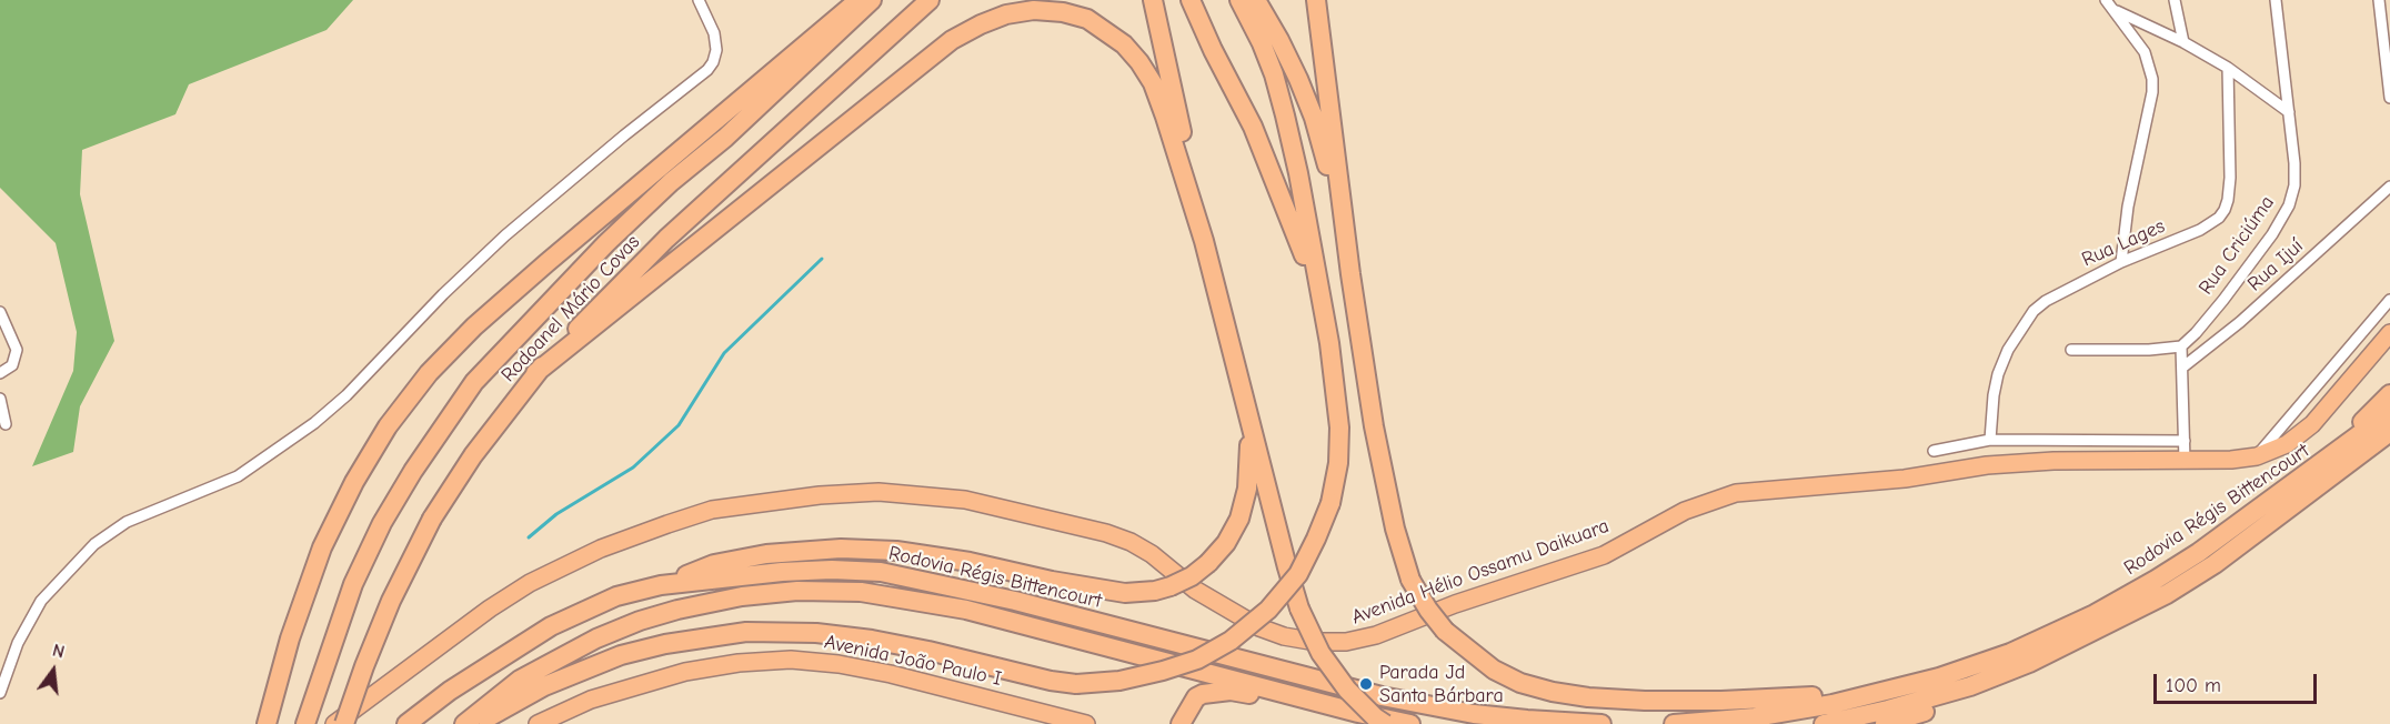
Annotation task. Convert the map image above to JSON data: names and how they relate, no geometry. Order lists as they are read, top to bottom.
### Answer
{
  "streets": {
    "highway": ["Rodoanel Mário Covas", "Rodovia Régis Bittencourt"],
    "main road": ["Avenida Hélio Ossamu Daikuara", "Avenida João Paulo I"],
    "street": ["Rua Lages", "Rua Criciúma", "Rua Ijuí"]
  },
  "places": ["Parada Jd Santa Bárbara"],
  "scale_bar": "100 m",
  "north": "top"
}
